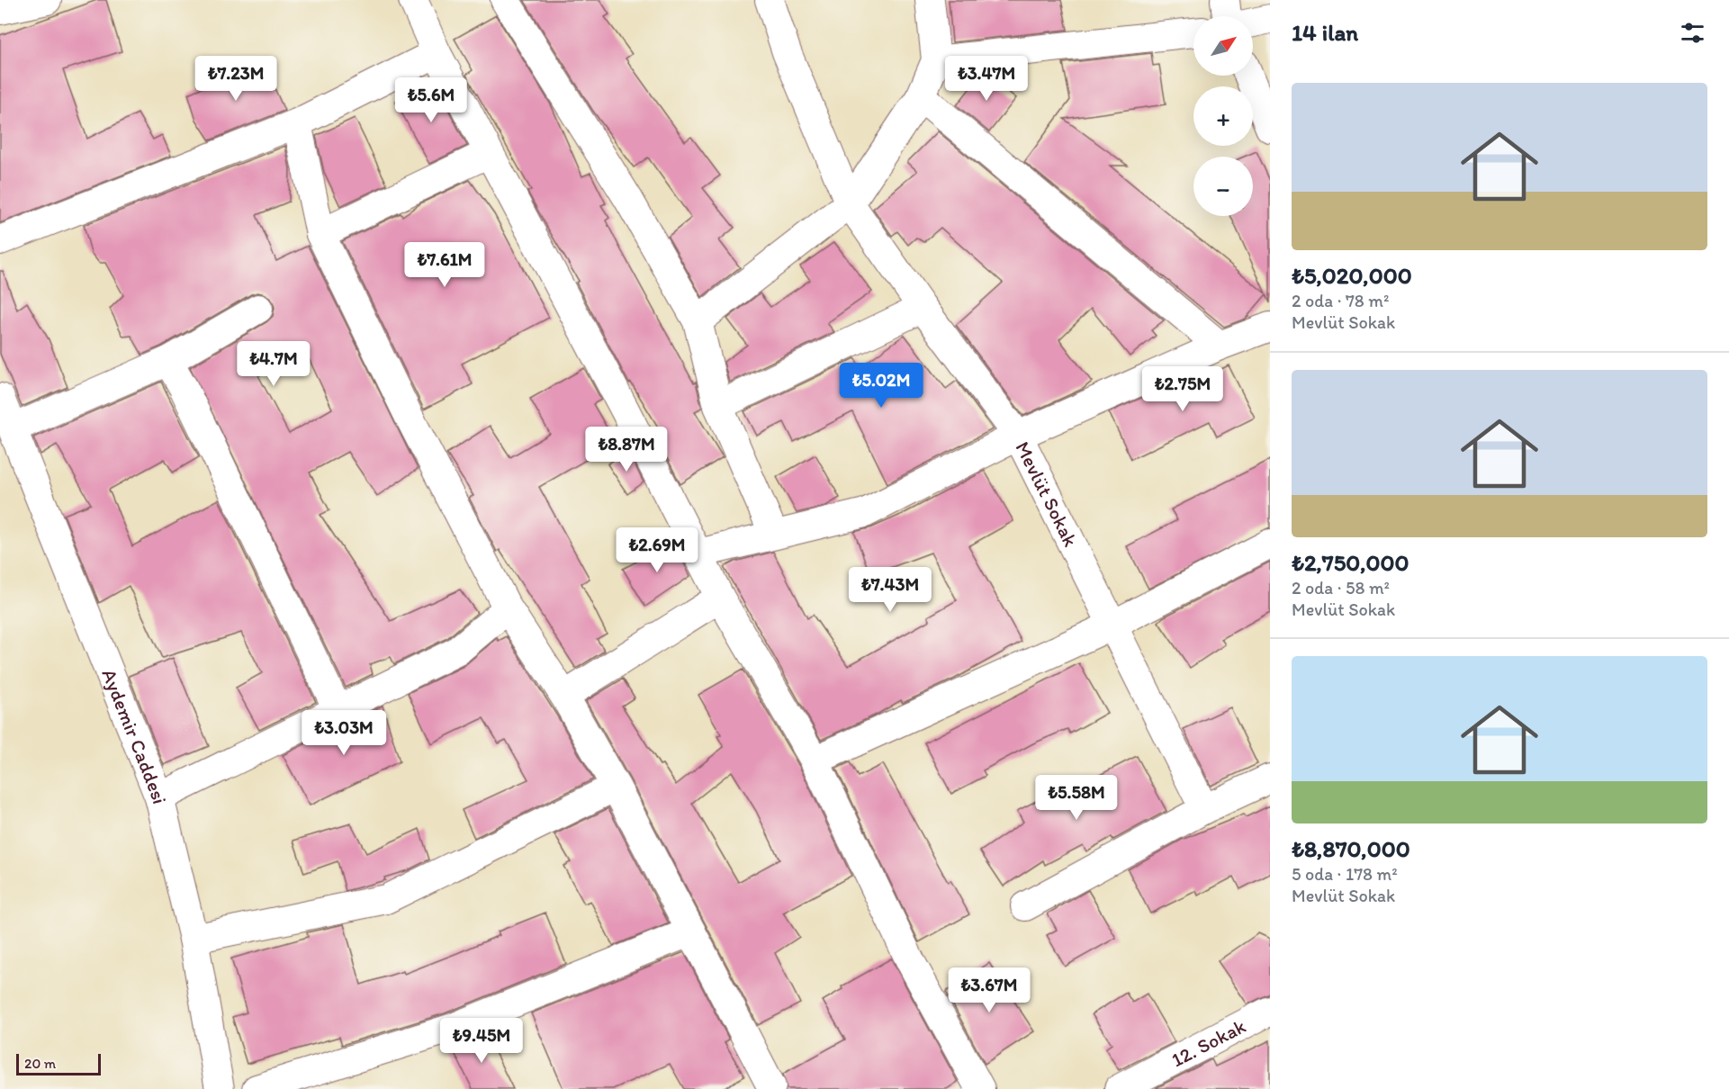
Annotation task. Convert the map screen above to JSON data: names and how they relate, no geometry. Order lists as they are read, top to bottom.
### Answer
{
  "streets": {
    "street": ["Mevlüt Sokak", "Aydemir Caddesi", "12. Sokak"]
  },
  "scale_bar": "20 m",
  "north": "top right",
  "page": {
    "heading": "14 ilan",
    "map_buttons": ["+", "−"],
    "price": [
      "₺7.23M",
      "₺3.47M",
      "₺5.6M",
      "₺7.61M",
      "₺4.7M",
      "₺5.02M",
      "₺2.75M",
      "₺8.87M",
      "₺2.69M",
      "₺7.43M",
      "₺3.03M",
      "₺5.58M",
      "₺3.67M",
      "₺9.45M"
    ],
    "list": [
      {
        "name": "₺5,020,000",
        "note": "2 oda · 78 m² · Mevlüt Sokak"
      },
      {
        "name": "₺2,750,000",
        "note": "2 oda · 58 m² · Mevlüt Sokak"
      },
      {
        "name": "₺8,870,000",
        "note": "5 oda · 178 m² · Mevlüt Sokak"
      }
    ],
    "scale": "20 m"
  }
}
